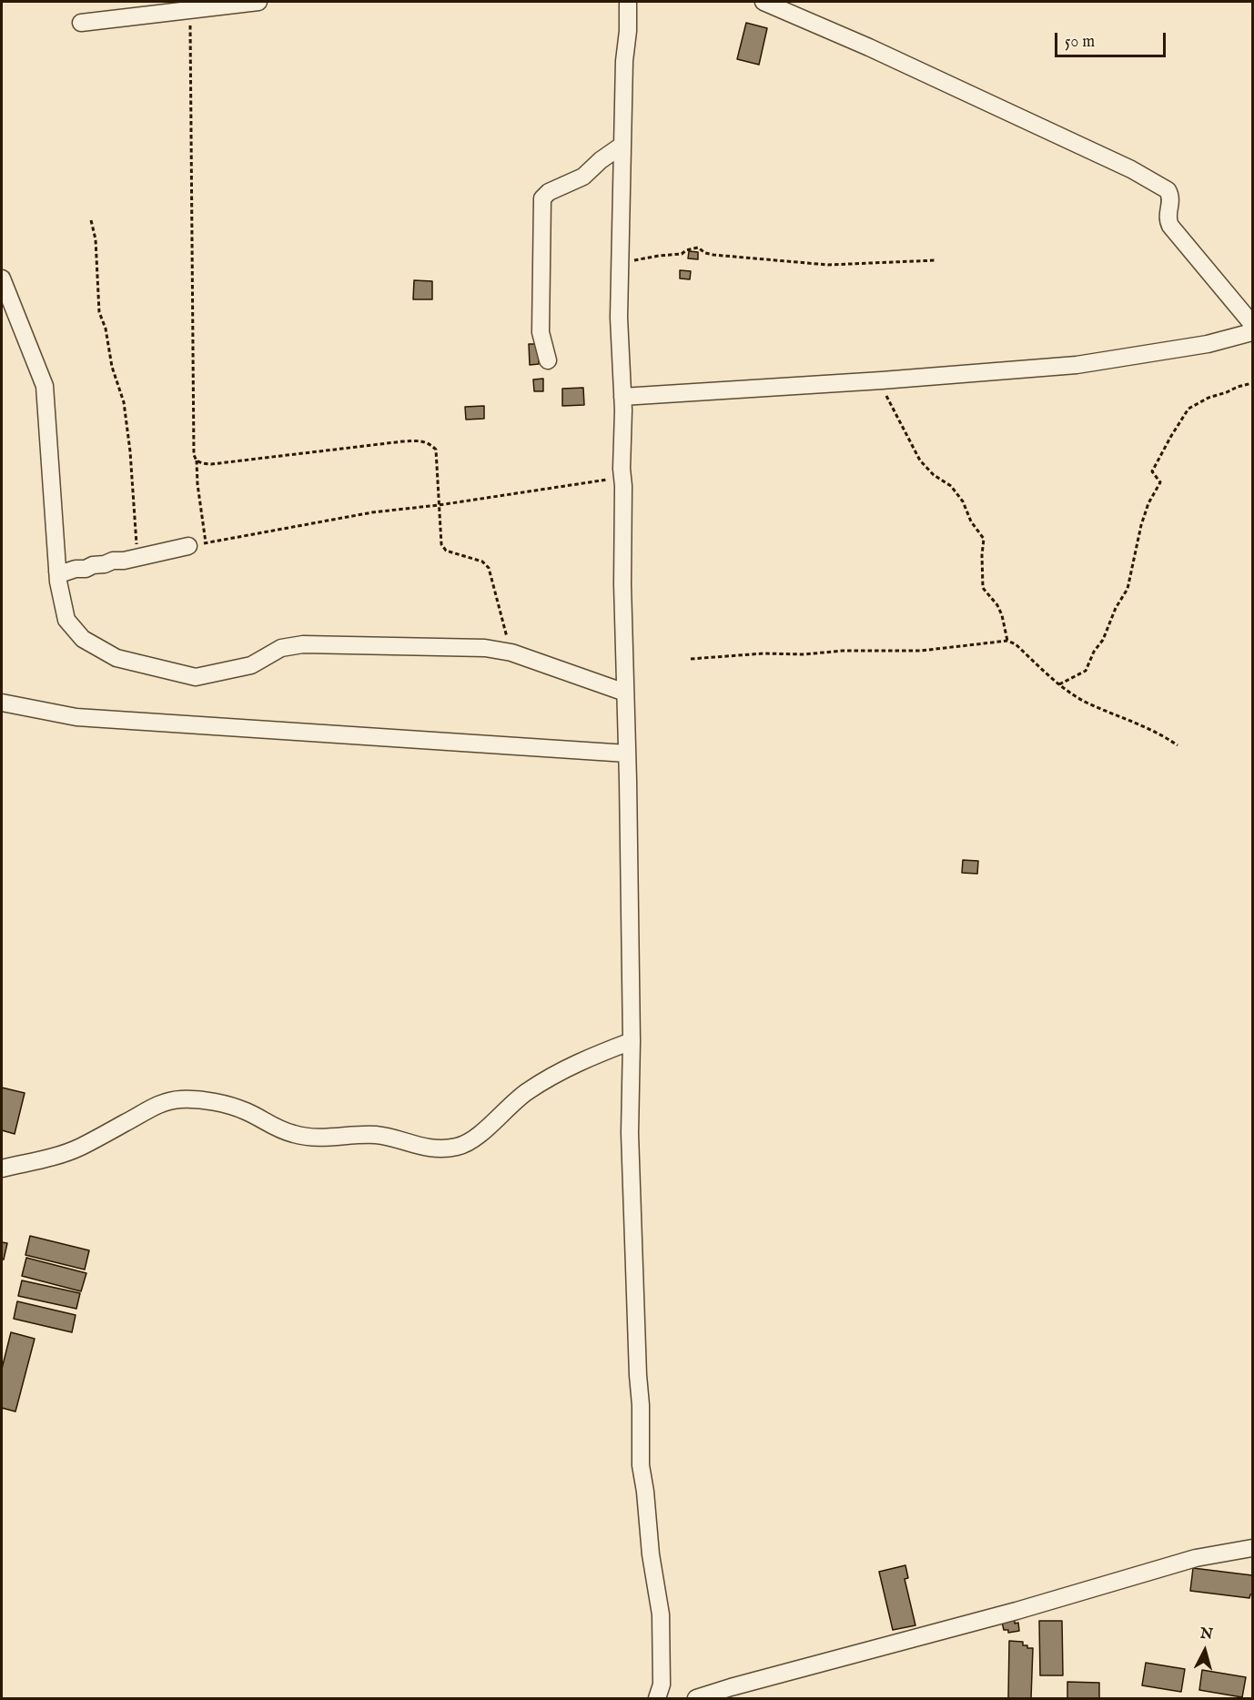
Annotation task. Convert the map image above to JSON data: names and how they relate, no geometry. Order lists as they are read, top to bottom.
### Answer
{
  "scale_bar": "50 m",
  "north": "top"
}
